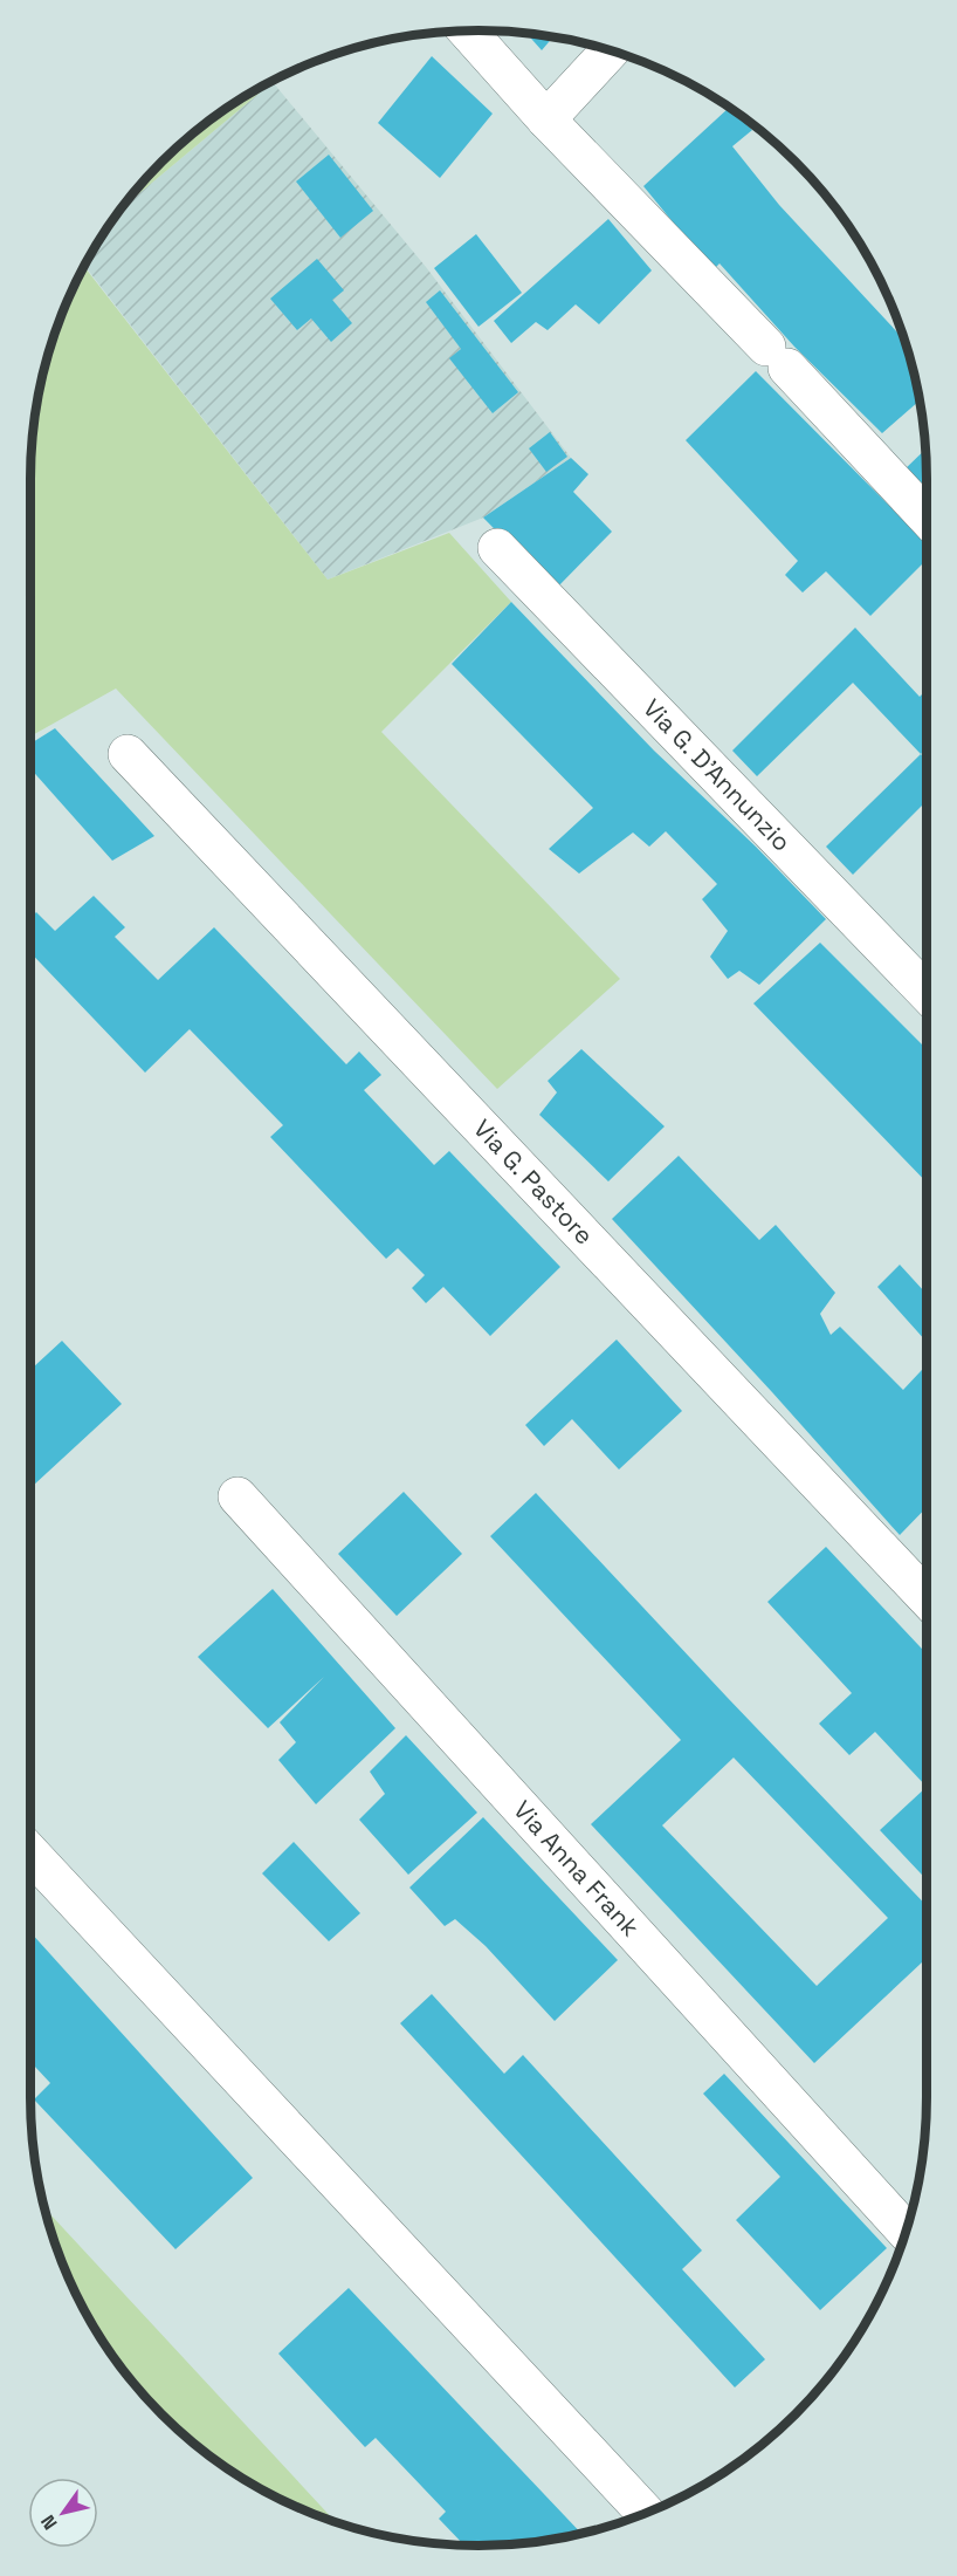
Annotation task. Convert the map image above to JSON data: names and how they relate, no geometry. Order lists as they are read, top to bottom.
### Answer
{
  "streets": {
    "street": ["Via G. D'Annunzio", "Via G. Pastore", "Via Anna Frank"]
  },
  "north": "bottom left"
}
